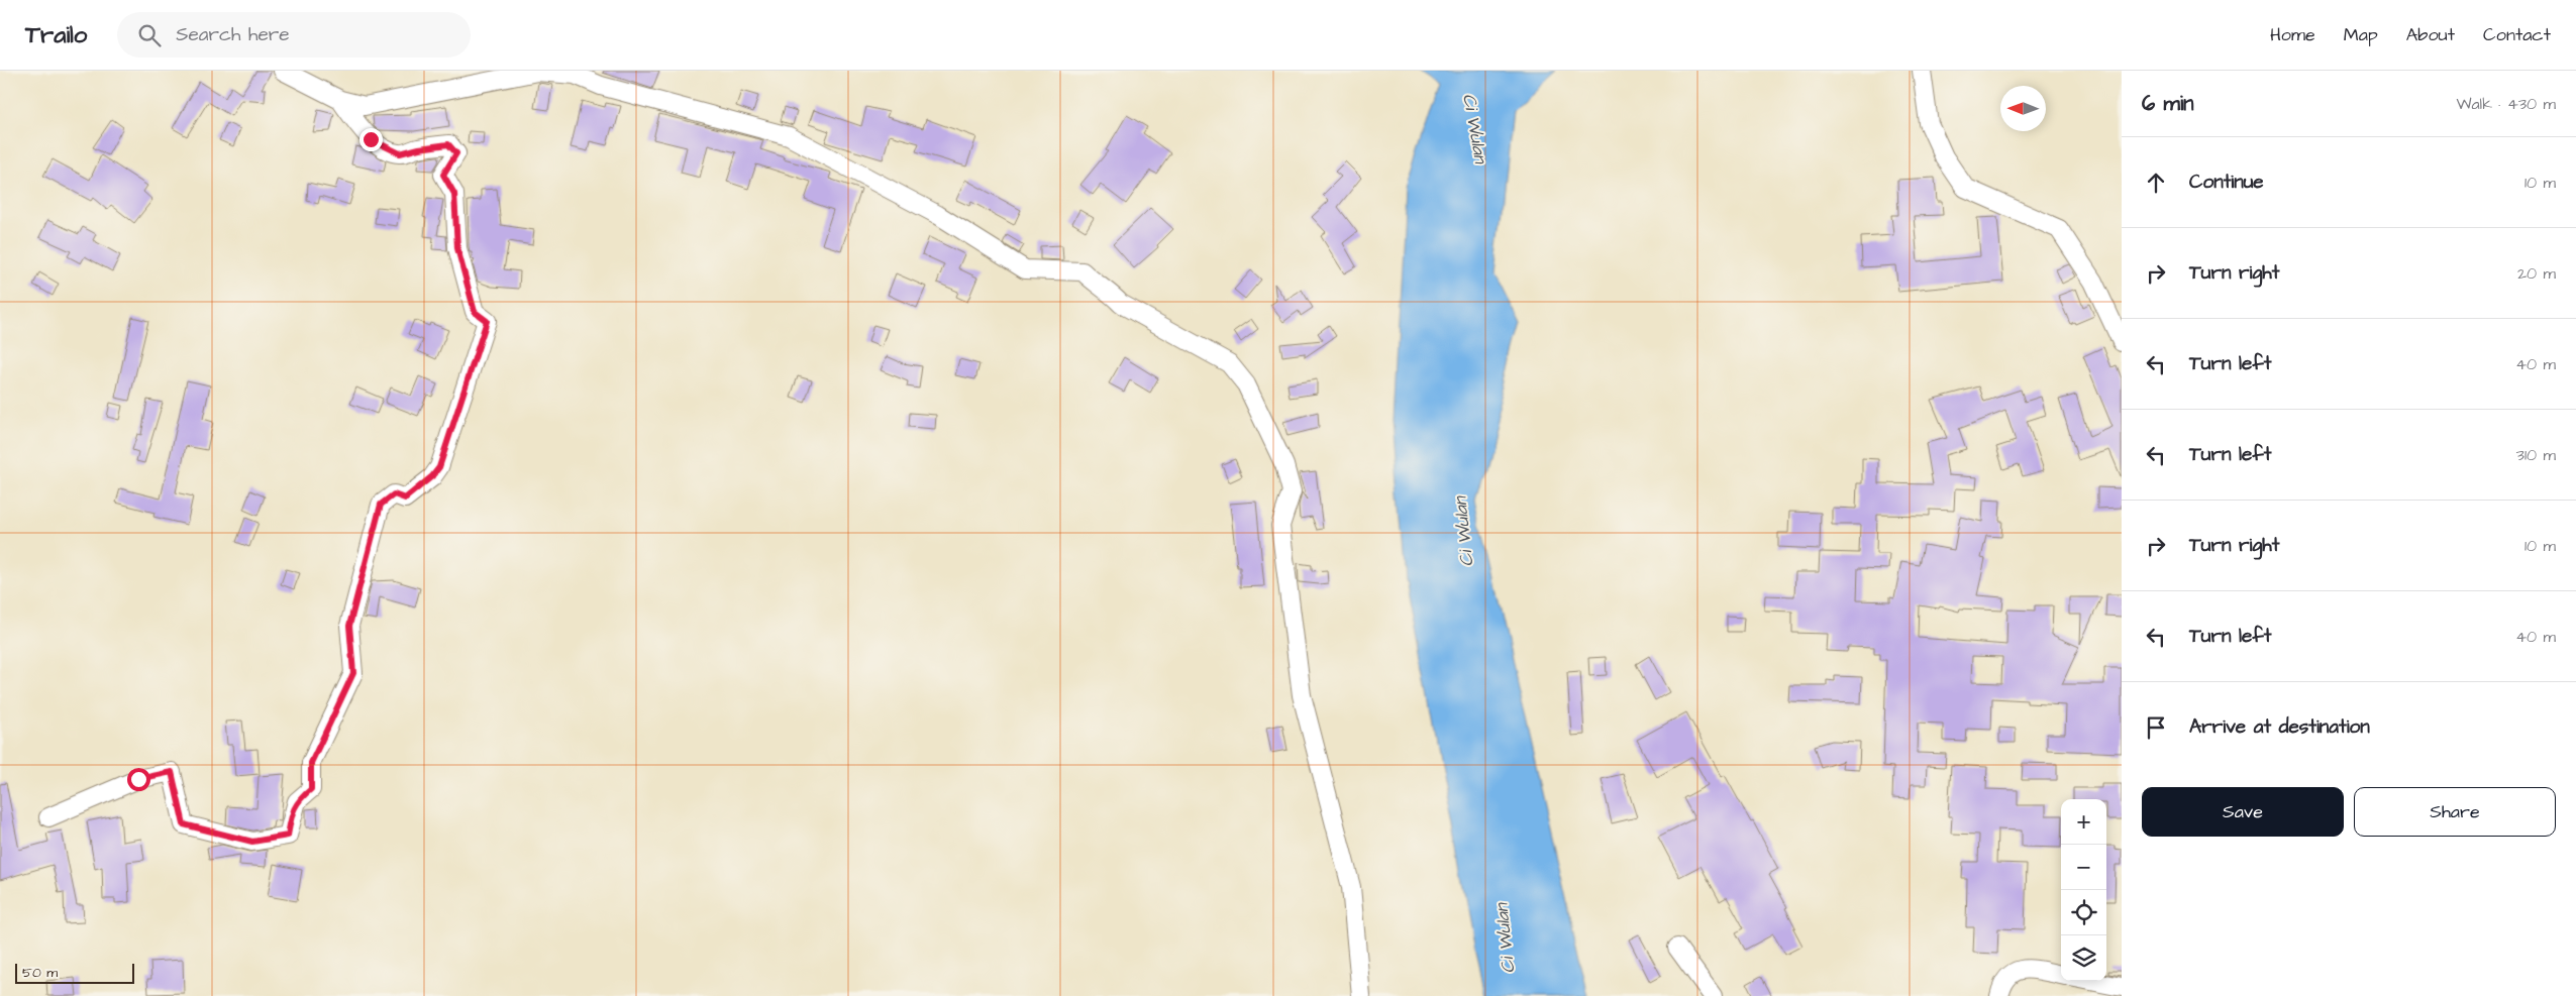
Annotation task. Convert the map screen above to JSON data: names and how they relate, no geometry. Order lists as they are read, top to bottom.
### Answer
{
  "water": ["Ci Wulan"],
  "scale_bar": "50 m",
  "north": "left",
  "page": {
    "header": "Trailo",
    "search": "Search here",
    "nav": [
      "Home",
      "Map",
      "About",
      "Contact"
    ],
    "heading": ["6 min", "Walk · 430 m"],
    "list": [
      ["Continue", "10 m"],
      ["Turn right", "20 m"],
      ["Turn left", "40 m"],
      ["Turn left", "310 m"],
      ["Turn right", "10 m"],
      ["Turn left", "40 m"],
      "Arrive at destination"
    ],
    "buttons": ["Save", "Share"],
    "map_buttons": ["+", "−"],
    "scale": "50 m"
  }
}
